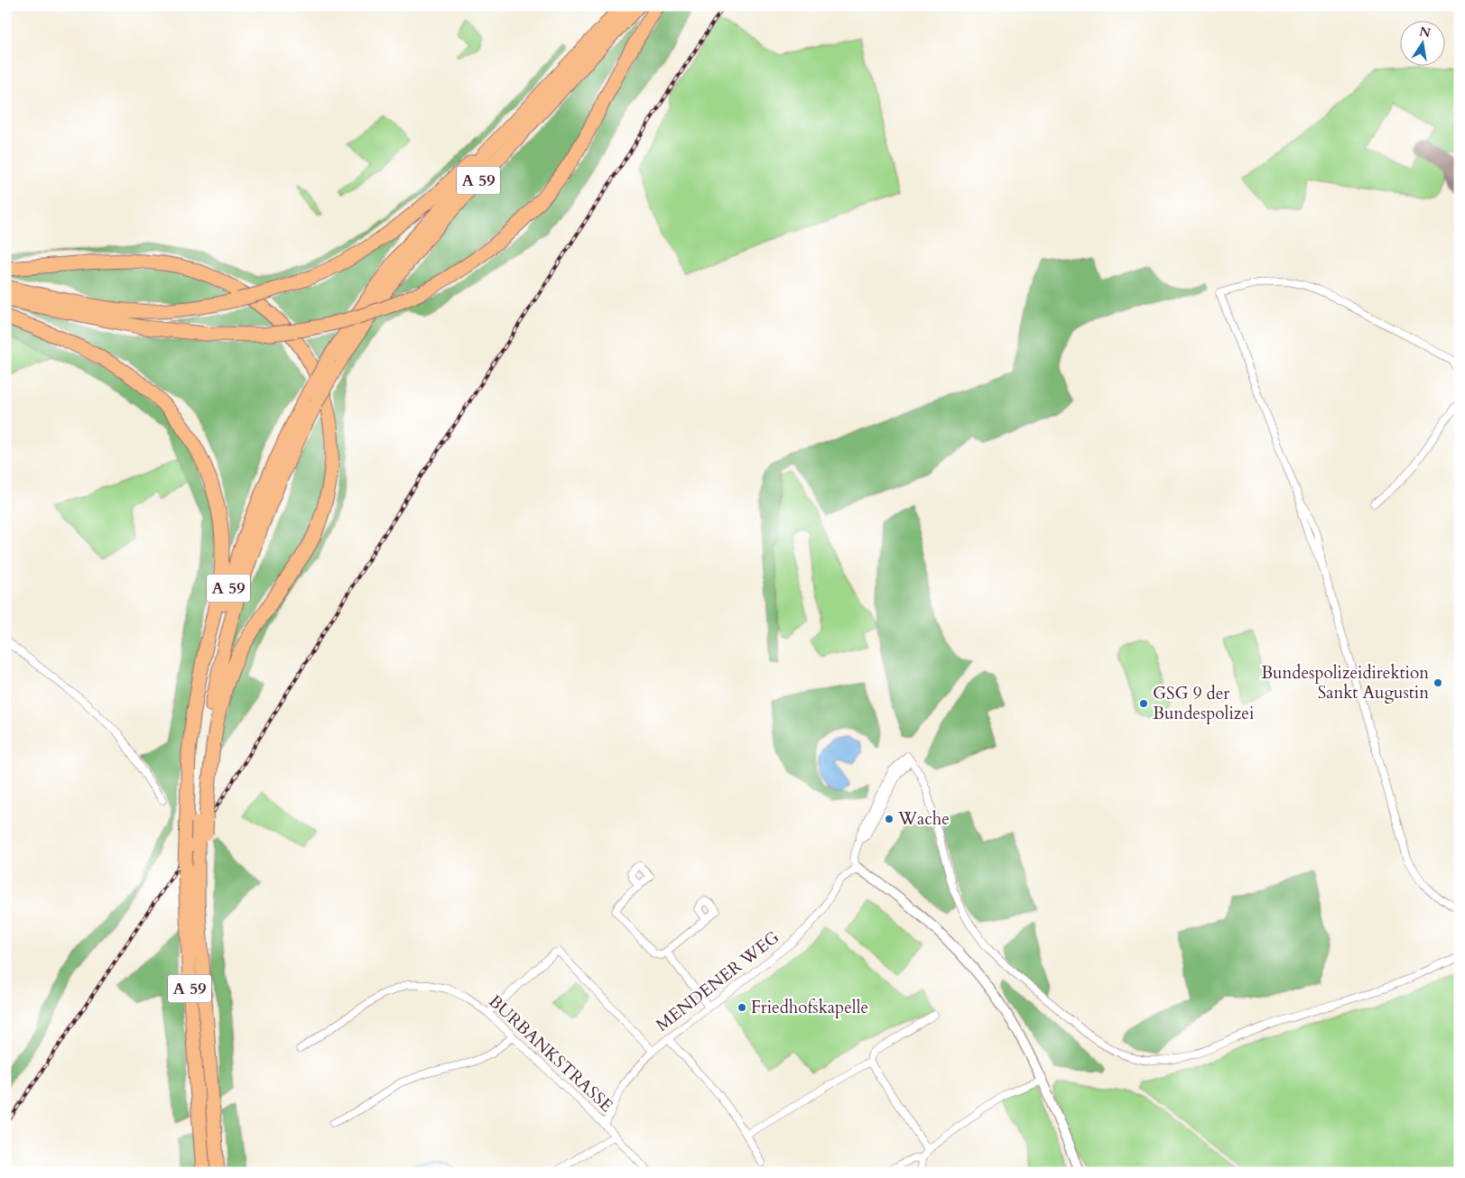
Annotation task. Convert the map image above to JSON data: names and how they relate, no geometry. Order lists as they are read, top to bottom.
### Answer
{
  "streets": {
    "highway": ["A 59"],
    "street": ["MENDENER WEG", "BURBANKSTRASSE"]
  },
  "crossings": [
    ["MENDENER WEG", "BURBANKSTRASSE"]
  ],
  "places": [
    "Bundespolizeidirektion Sankt Augustin",
    "GSG 9 der Bundespolizei",
    "Wache",
    "Friedhofskapelle"
  ],
  "north": "top"
}
